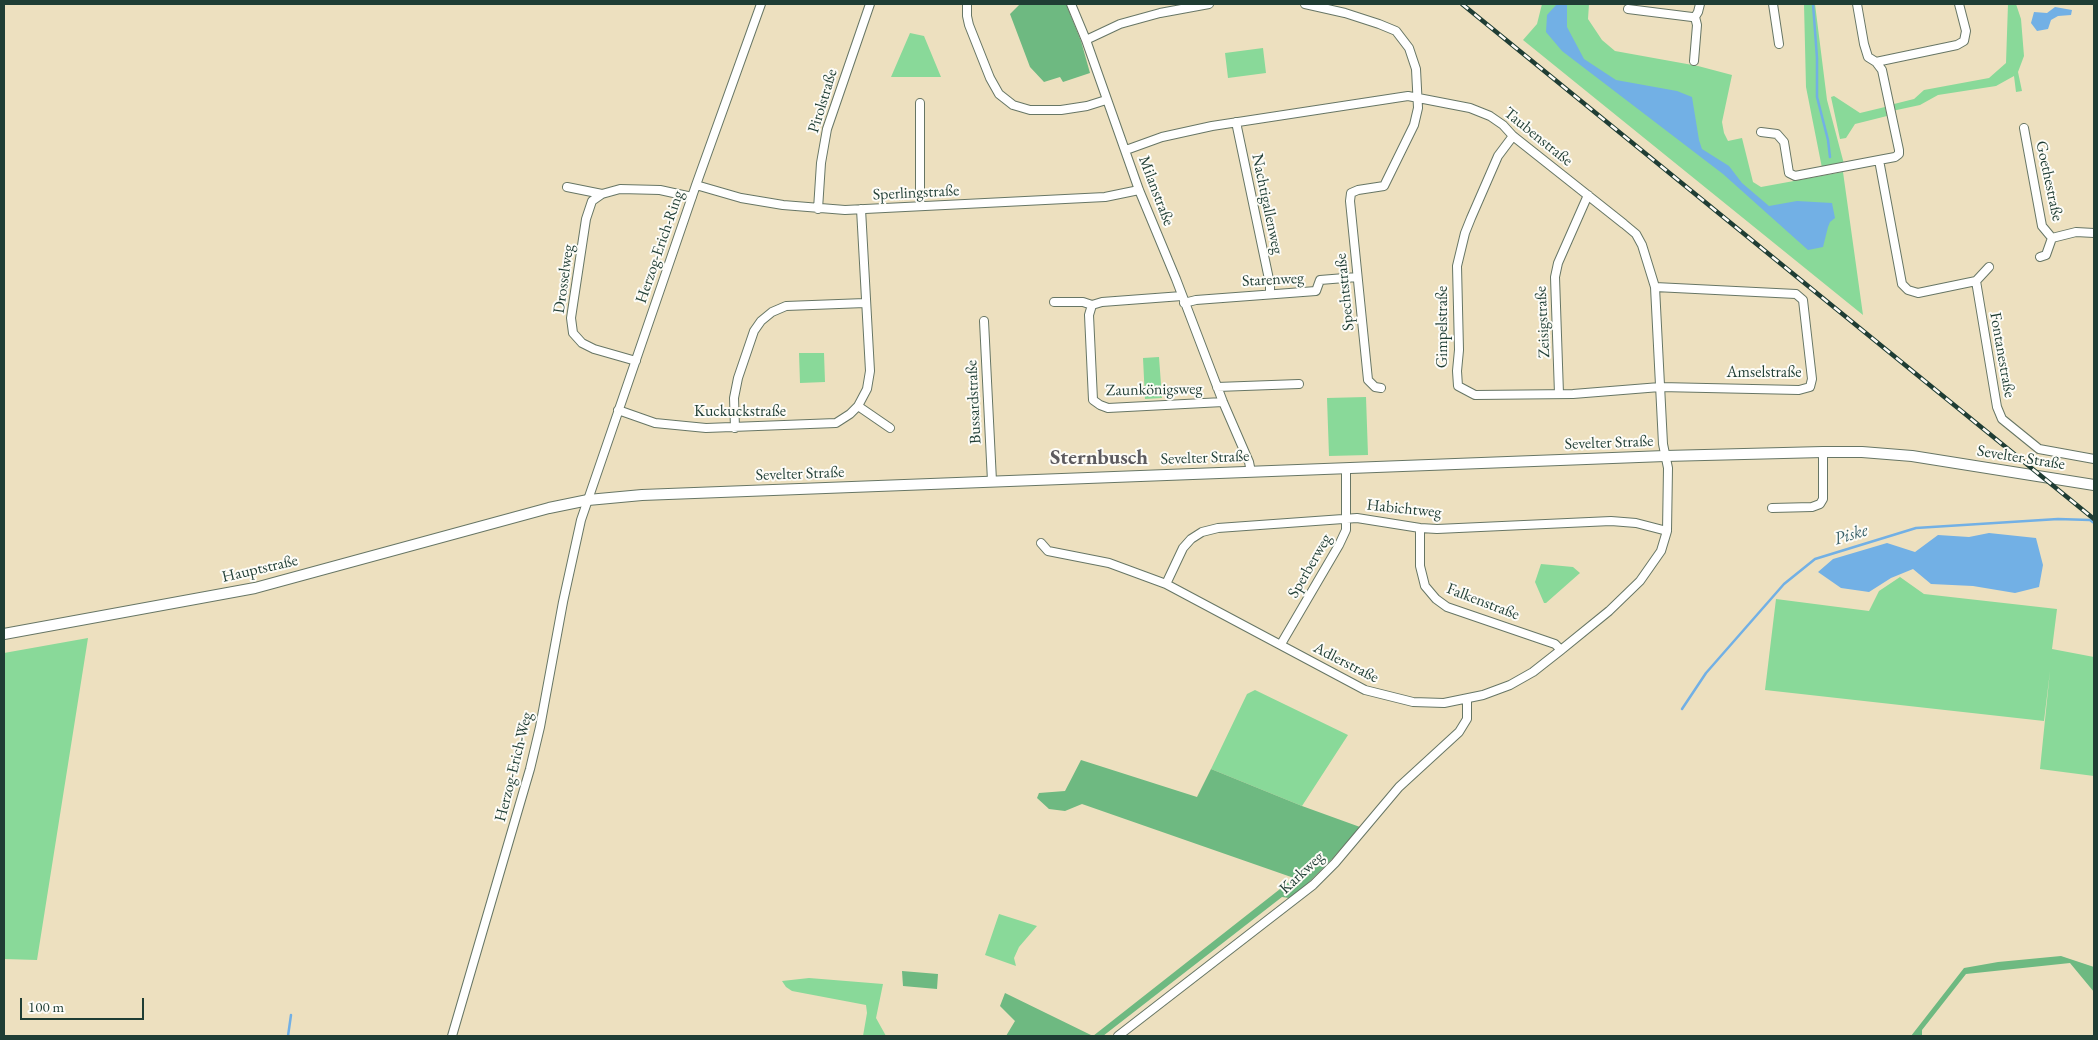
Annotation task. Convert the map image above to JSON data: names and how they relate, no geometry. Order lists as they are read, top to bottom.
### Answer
{
  "streets": {
    "street": [
      "Pirolstraße",
      "Taubenstraße",
      "Goethestraße",
      "Milanstraße",
      "Sperlingstraße",
      "Nachtigallenweg",
      "Herzog-Erich-Ring",
      "Drosselweg",
      "Starenweg",
      "Spechtstraße",
      "Zeisigstraße",
      "Gimpelstraße",
      "Fontanestraße",
      "Amselstraße",
      "Zaunkönigsweg",
      "Bussardstraße",
      "Kuckuckstraße",
      "Sevelter Straße",
      "Habichtweg",
      "Sperberweg",
      "Hauptstraße",
      "Falkenstraße",
      "Adlerstraße",
      "Herzog-Erich-Weg",
      "Karkweg"
    ]
  },
  "crossings": [
    ["Pirolstraße", "Sperlingstraße"],
    ["Taubenstraße", "Milanstraße"],
    ["Taubenstraße", "Nachtigallenweg"],
    ["Taubenstraße", "Spechtstraße"],
    ["Taubenstraße", "Zeisigstraße"],
    ["Taubenstraße", "Gimpelstraße"],
    ["Taubenstraße", "Amselstraße"],
    ["Taubenstraße", "Sevelter Straße"],
    ["Taubenstraße", "Adlerstraße"],
    ["Milanstraße", "Sperlingstraße"],
    ["Milanstraße", "Starenweg"],
    ["Milanstraße", "Zaunkönigsweg"],
    ["Milanstraße", "Sevelter Straße"],
    ["Sperlingstraße", "Herzog-Erich-Ring"],
    ["Sperlingstraße", "Kuckuckstraße"],
    ["Nachtigallenweg", "Starenweg"],
    ["Herzog-Erich-Ring", "Drosselweg"],
    ["Herzog-Erich-Ring", "Kuckuckstraße"],
    ["Herzog-Erich-Ring", "Sevelter Straße"],
    ["Herzog-Erich-Ring", "Herzog-Erich-Weg"],
    ["Starenweg", "Spechtstraße"],
    ["Zeisigstraße", "Gimpelstraße"],
    ["Gimpelstraße", "Amselstraße"],
    ["Bussardstraße", "Sevelter Straße"],
    ["Sevelter Straße", "Sperberweg"],
    ["Sevelter Straße", "Hauptstraße"],
    ["Sevelter Straße", "Adlerstraße"],
    ["Sevelter Straße", "Herzog-Erich-Weg"],
    ["Habichtweg", "Sperberweg"],
    ["Habichtweg", "Falkenstraße"],
    ["Habichtweg", "Adlerstraße"],
    ["Sperberweg", "Adlerstraße"],
    ["Falkenstraße", "Adlerstraße"],
    ["Adlerstraße", "Karkweg"]
  ],
  "districts": ["Sternbusch"],
  "water": ["Piske"],
  "scale_bar": "100 m"
}
